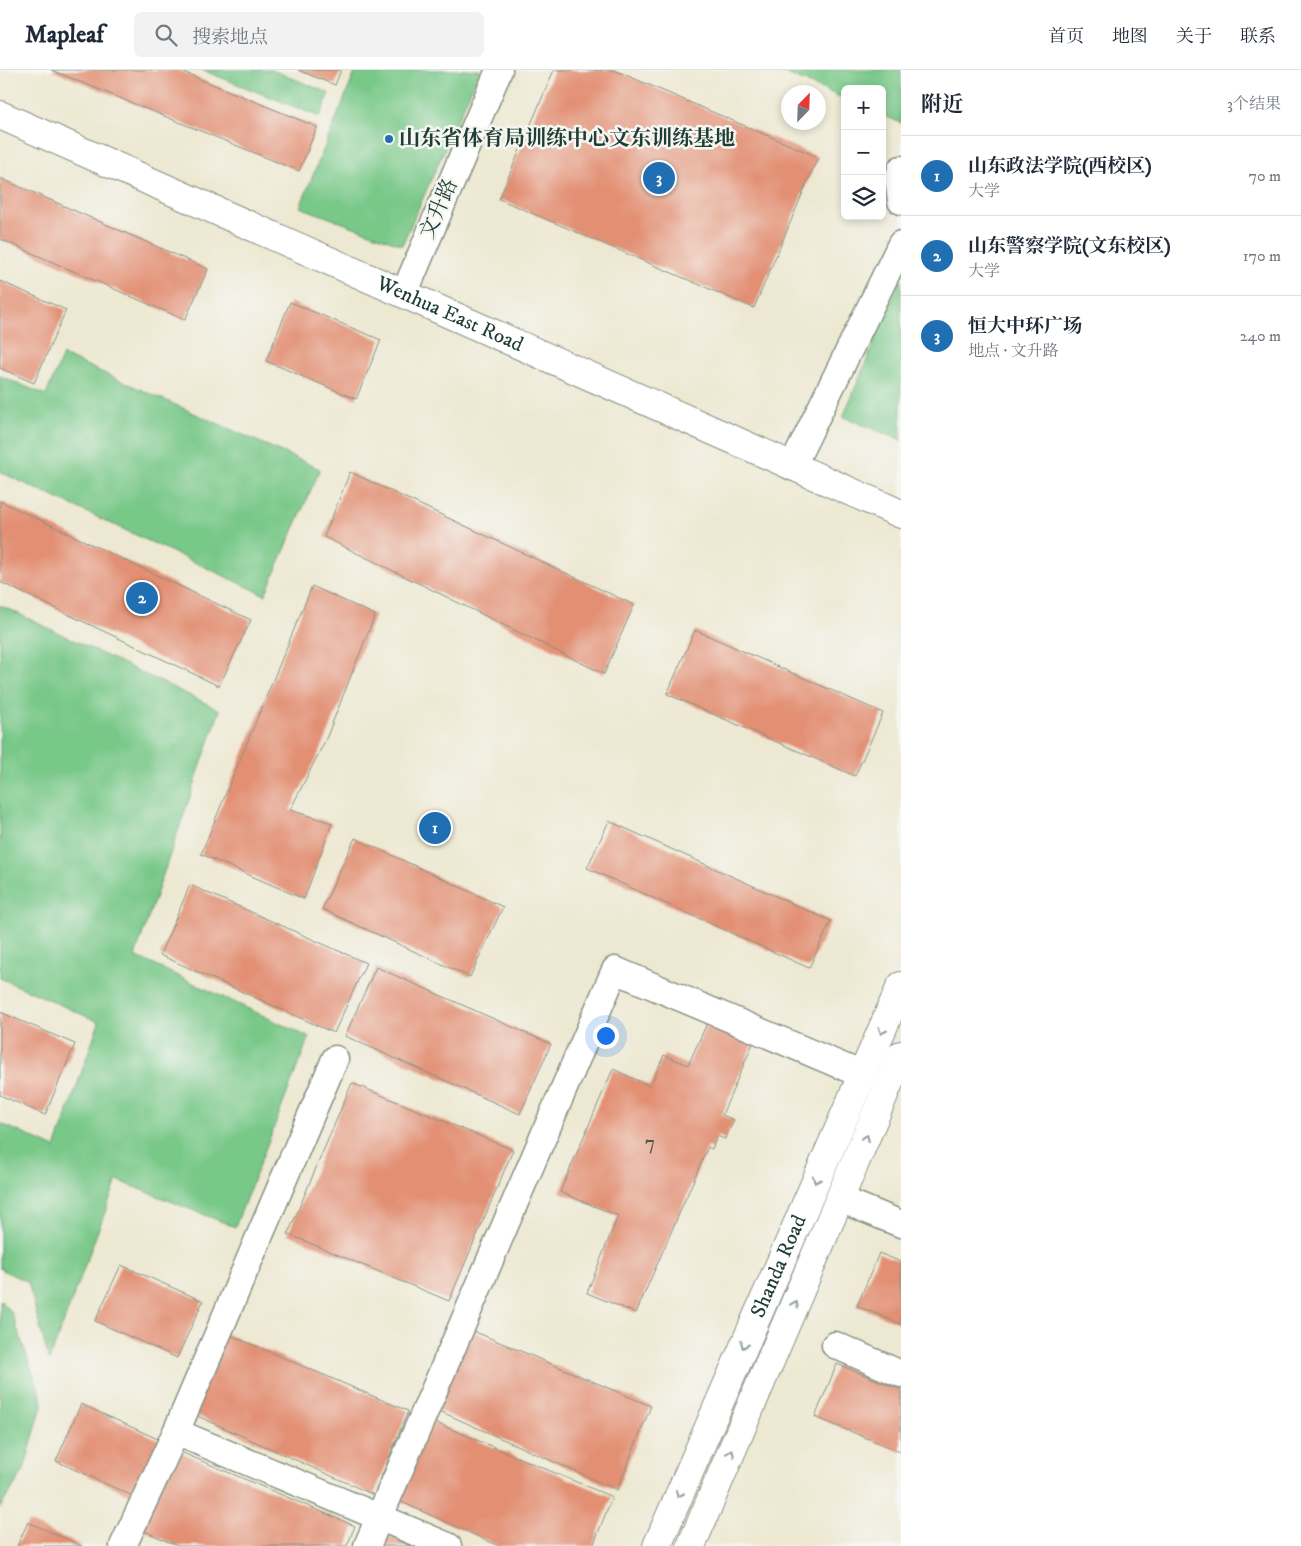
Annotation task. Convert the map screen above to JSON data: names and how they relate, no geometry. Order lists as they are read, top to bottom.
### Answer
{
  "streets": {
    "main road": ["Wenhua East Road", "Shanda Road"],
    "street": ["文升路"]
  },
  "crossings": [
    ["文升路", "Wenhua East Road"]
  ],
  "places": ["山东省体育局训练中心文东训练基地"],
  "house_numbers": ["7"],
  "north": "top right",
  "page": {
    "header": "Mapleaf",
    "search": "搜索地点",
    "nav": [
      "首页",
      "地图",
      "关于",
      "联系"
    ],
    "heading": ["附近", "3个结果"],
    "map_buttons": ["+", "−"],
    "list": [
      {
        "mark": "1",
        "name": "山东政法学院(西校区)",
        "note": "大学",
        "value": "70 m"
      },
      {
        "mark": "2",
        "name": "山东警察学院(文东校区)",
        "note": "大学",
        "value": "170 m"
      },
      {
        "mark": "3",
        "name": "恒大中环广场",
        "note": "地点 · 文升路",
        "value": "240 m"
      }
    ],
    "pins": ["3", "2", "1"]
  }
}
